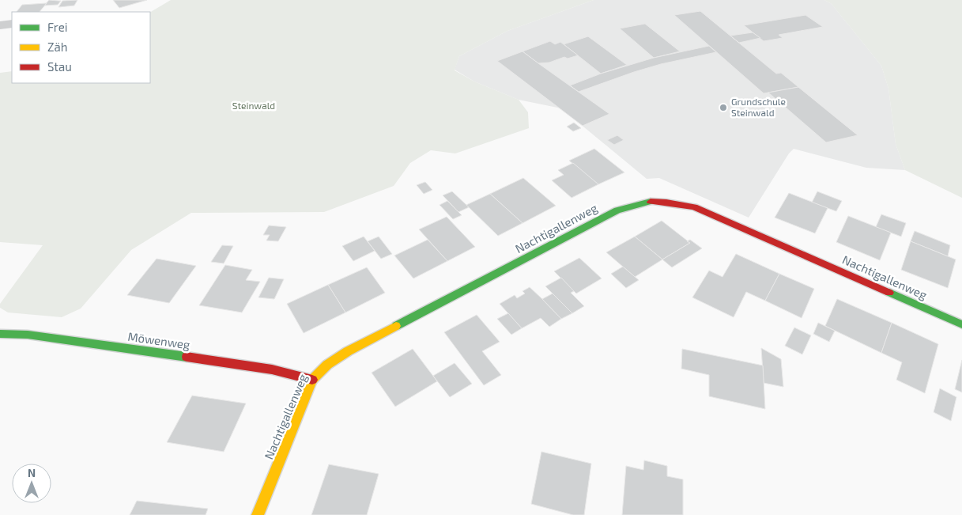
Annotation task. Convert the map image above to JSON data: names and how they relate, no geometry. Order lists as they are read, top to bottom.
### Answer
{
  "streets": {
    "street": ["Nachtigallenweg", "Möwenweg"]
  },
  "crossings": [
    ["Nachtigallenweg", "Möwenweg"]
  ],
  "parks": ["Steinwald"],
  "places": ["Grundschule Steinwald"],
  "legend": ["Frei", "Zäh", "Stau"],
  "north": "top"
}
